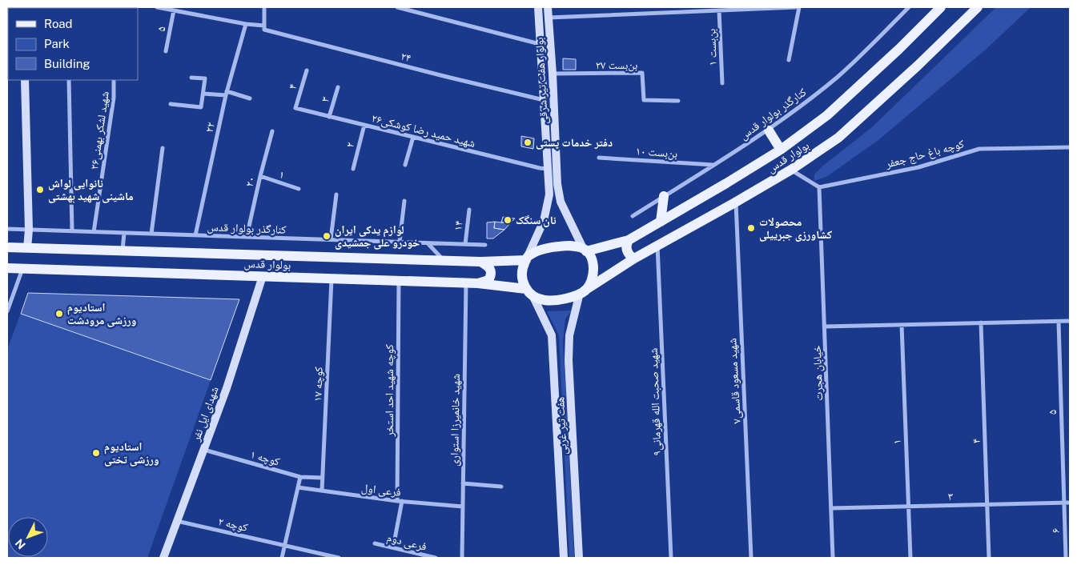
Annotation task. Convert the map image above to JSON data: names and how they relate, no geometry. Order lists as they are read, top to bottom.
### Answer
{
  "streets": {
    "main road": [
      "بولوار هفت تیر شرقی",
      "بولوار قدس",
      "شهدای ایل نفر",
      "هفت تیر غربی"
    ],
    "street": [
      "۵",
      "بن‌بست ۱",
      "۲۴",
      "بن‌بست ۲۷",
      "۴",
      "۳",
      "کنارگذر بولوار قدس",
      "۲۲",
      "شهید لشکر بهمنی۲۶",
      "شهید حمید رضا کوشکی۲۶",
      "۲",
      "بن‌بست ۱۰",
      "کوچه باغ حاج جعفر",
      "۱",
      "۲۰",
      "۱۴",
      "خیابان هجرت",
      "شهید مسعود قاسمی۷",
      "کوچه ۱۷",
      "کوچه شهید احد استخر",
      "شهید صحبت الله قهرمانی۹",
      "شهید خانمیرزا استواری",
      "کوچه ۱",
      "فرعی اول",
      "کوچه ۲",
      "۶",
      "فرعی دوم"
    ]
  },
  "crossings": [
    ["۵", "۲۴"],
    ["۵", "۳"],
    ["۵", "۶"],
    ["۲۴", "بولوار هفت تیر شرقی"],
    ["۲۴", "۲۲"],
    ["بن‌بست ۲۷", "بولوار هفت تیر شرقی"],
    ["بولوار هفت تیر شرقی", "شهید حمید رضا کوشکی۲۶"],
    ["بولوار هفت تیر شرقی", "بولوار قدس"],
    ["بولوار هفت تیر شرقی", "هفت تیر غربی"],
    ["۴", "۳"],
    ["۴", "شهید حمید رضا کوشکی۲۶"],
    ["۳", "شهید حمید رضا کوشکی۲۶"],
    ["۳", "۱"],
    ["۳", "خیابان هجرت"],
    ["۳", "۶"],
    ["کنارگذر بولوار قدس", "۲۲"],
    ["کنارگذر بولوار قدس", "شهید لشکر بهمنی۲۶"],
    ["کنارگذر بولوار قدس", "بن‌بست ۱۰"],
    ["کنارگذر بولوار قدس", "۲۰"],
    ["کنارگذر بولوار قدس", "۱۴"],
    ["شهید حمید رضا کوشکی۲۶", "۲"],
    ["کوچه باغ حاج جعفر", "خیابان هجرت"],
    ["بولوار قدس", "شهید مسعود قاسمی۷"],
    ["بولوار قدس", "کوچه ۱۷"],
    ["بولوار قدس", "کوچه شهید احد استخر"],
    ["بولوار قدس", "شهید صحبت الله قهرمانی۹"],
    ["بولوار قدس", "شهدای ایل نفر"],
    ["بولوار قدس", "شهید خانمیرزا استواری"],
    ["بولوار قدس", "هفت تیر غربی"],
    ["۱", "۲۰"],
    ["کوچه ۱۷", "کوچه ۱"],
    ["کوچه ۱۷", "فرعی اول"],
    ["کوچه شهید احد استخر", "فرعی اول"],
    ["کوچه شهید احد استخر", "فرعی دوم"],
    ["شهدای ایل نفر", "کوچه ۱"],
    ["شهدای ایل نفر", "کوچه ۲"],
    ["شهید خانمیرزا استواری", "فرعی اول"]
  ],
  "places": [
    "دفتر خدمات پستی",
    "نانوایی لواش ماشینی شهید بهشتی",
    "نان سنگک",
    "محصولات کشاورزی جبرییلی",
    "لوازم یدکی ایران خودرو علی جمشیدی",
    "استادیوم ورزشی مرودشت",
    "استادیوم ورزشی تختی"
  ],
  "legend": ["Road", "Park", "Building"],
  "north": "bottom left"
}
